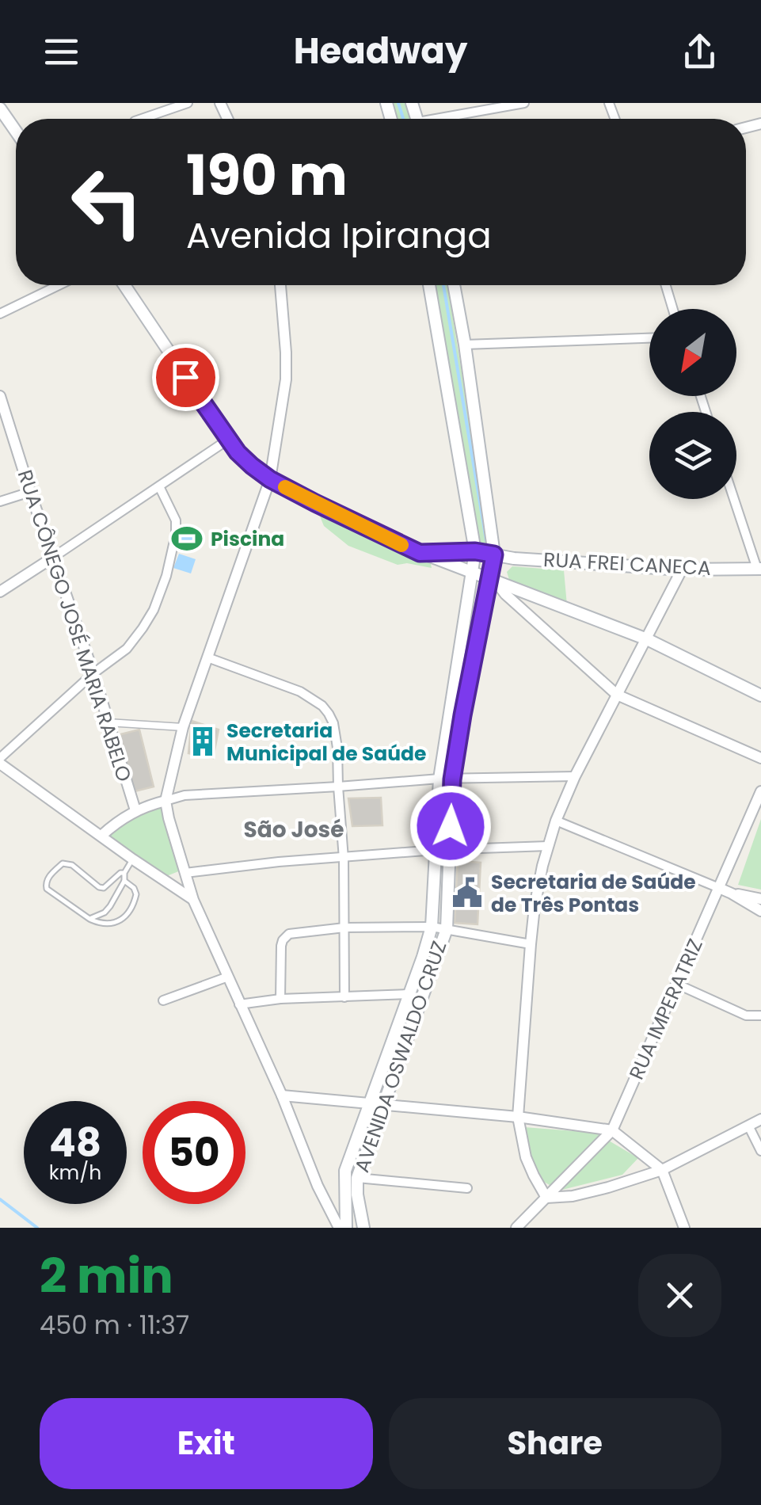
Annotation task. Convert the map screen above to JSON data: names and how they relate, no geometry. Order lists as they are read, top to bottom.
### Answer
{
  "streets": {
    "main road": ["RUA FREI CANECA", "AVENIDA OSWALDO CRUZ"],
    "street": ["RUA CÔNEGO JOSÉ MARIA RABELO", "RUA IMPERATRIZ"]
  },
  "crossings": [
    ["RUA FREI CANECA", "AVENIDA OSWALDO CRUZ"]
  ],
  "districts": ["São José"],
  "places": {
    "sports": ["Piscina"],
    "building": ["Secretaria Municipal de Saúde"],
    "public building": ["Secretaria de Saúde de Três Pontas"]
  },
  "north": "bottom left",
  "page": {
    "header": "Headway",
    "turn": ["190 m", "Avenida Ipiranga"],
    "speed": "48 km/h",
    "limit": "50",
    "heading": ["2 min", "450 m · 11:37"],
    "buttons": ["Exit", "Share"]
  }
}
